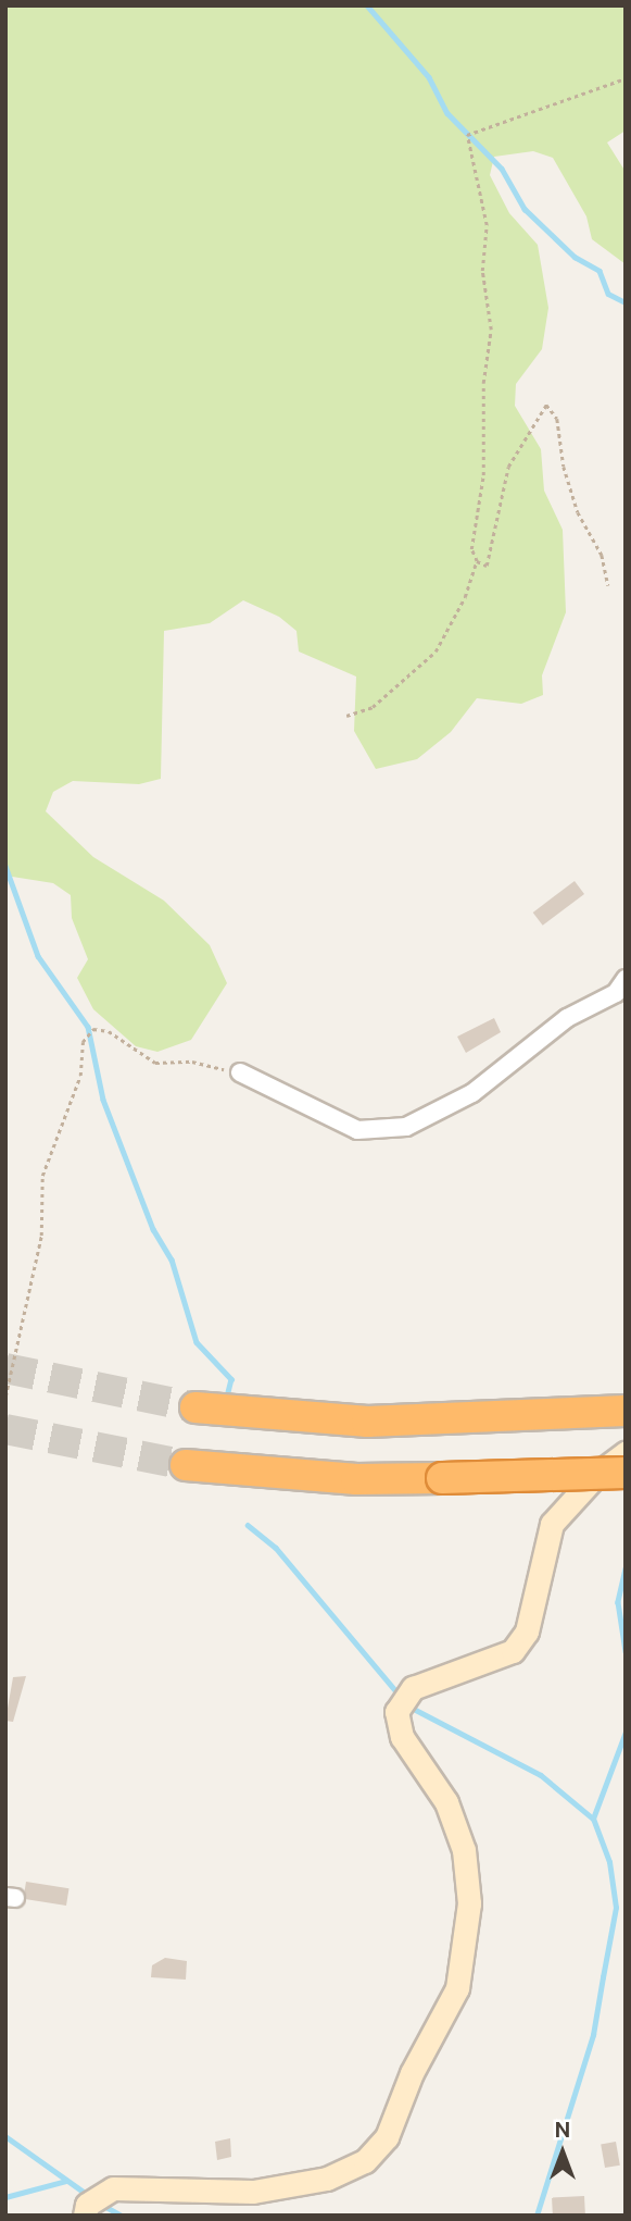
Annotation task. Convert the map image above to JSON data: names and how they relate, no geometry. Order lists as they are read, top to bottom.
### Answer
{
  "north": "top"
}
